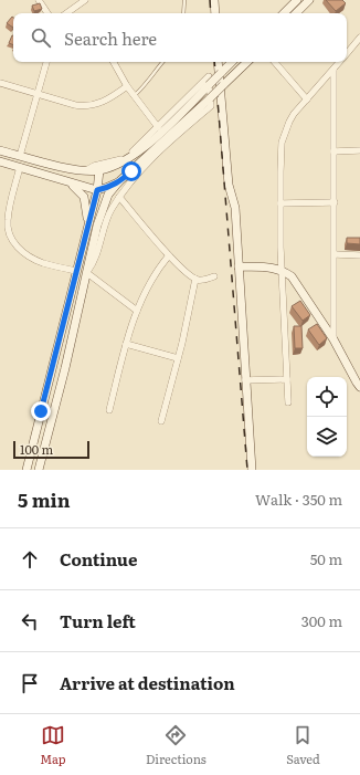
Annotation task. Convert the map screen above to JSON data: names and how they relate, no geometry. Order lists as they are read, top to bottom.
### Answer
{
  "scale_bar": "100 m",
  "page": {
    "search": "Search here",
    "scale": "100 m",
    "heading": ["5 min", "Walk · 350 m"],
    "list": [
      ["Continue", "50 m"],
      ["Turn left", "300 m"],
      "Arrive at destination"
    ],
    "nav": ["Map", "Directions", "Saved"]
  }
}
